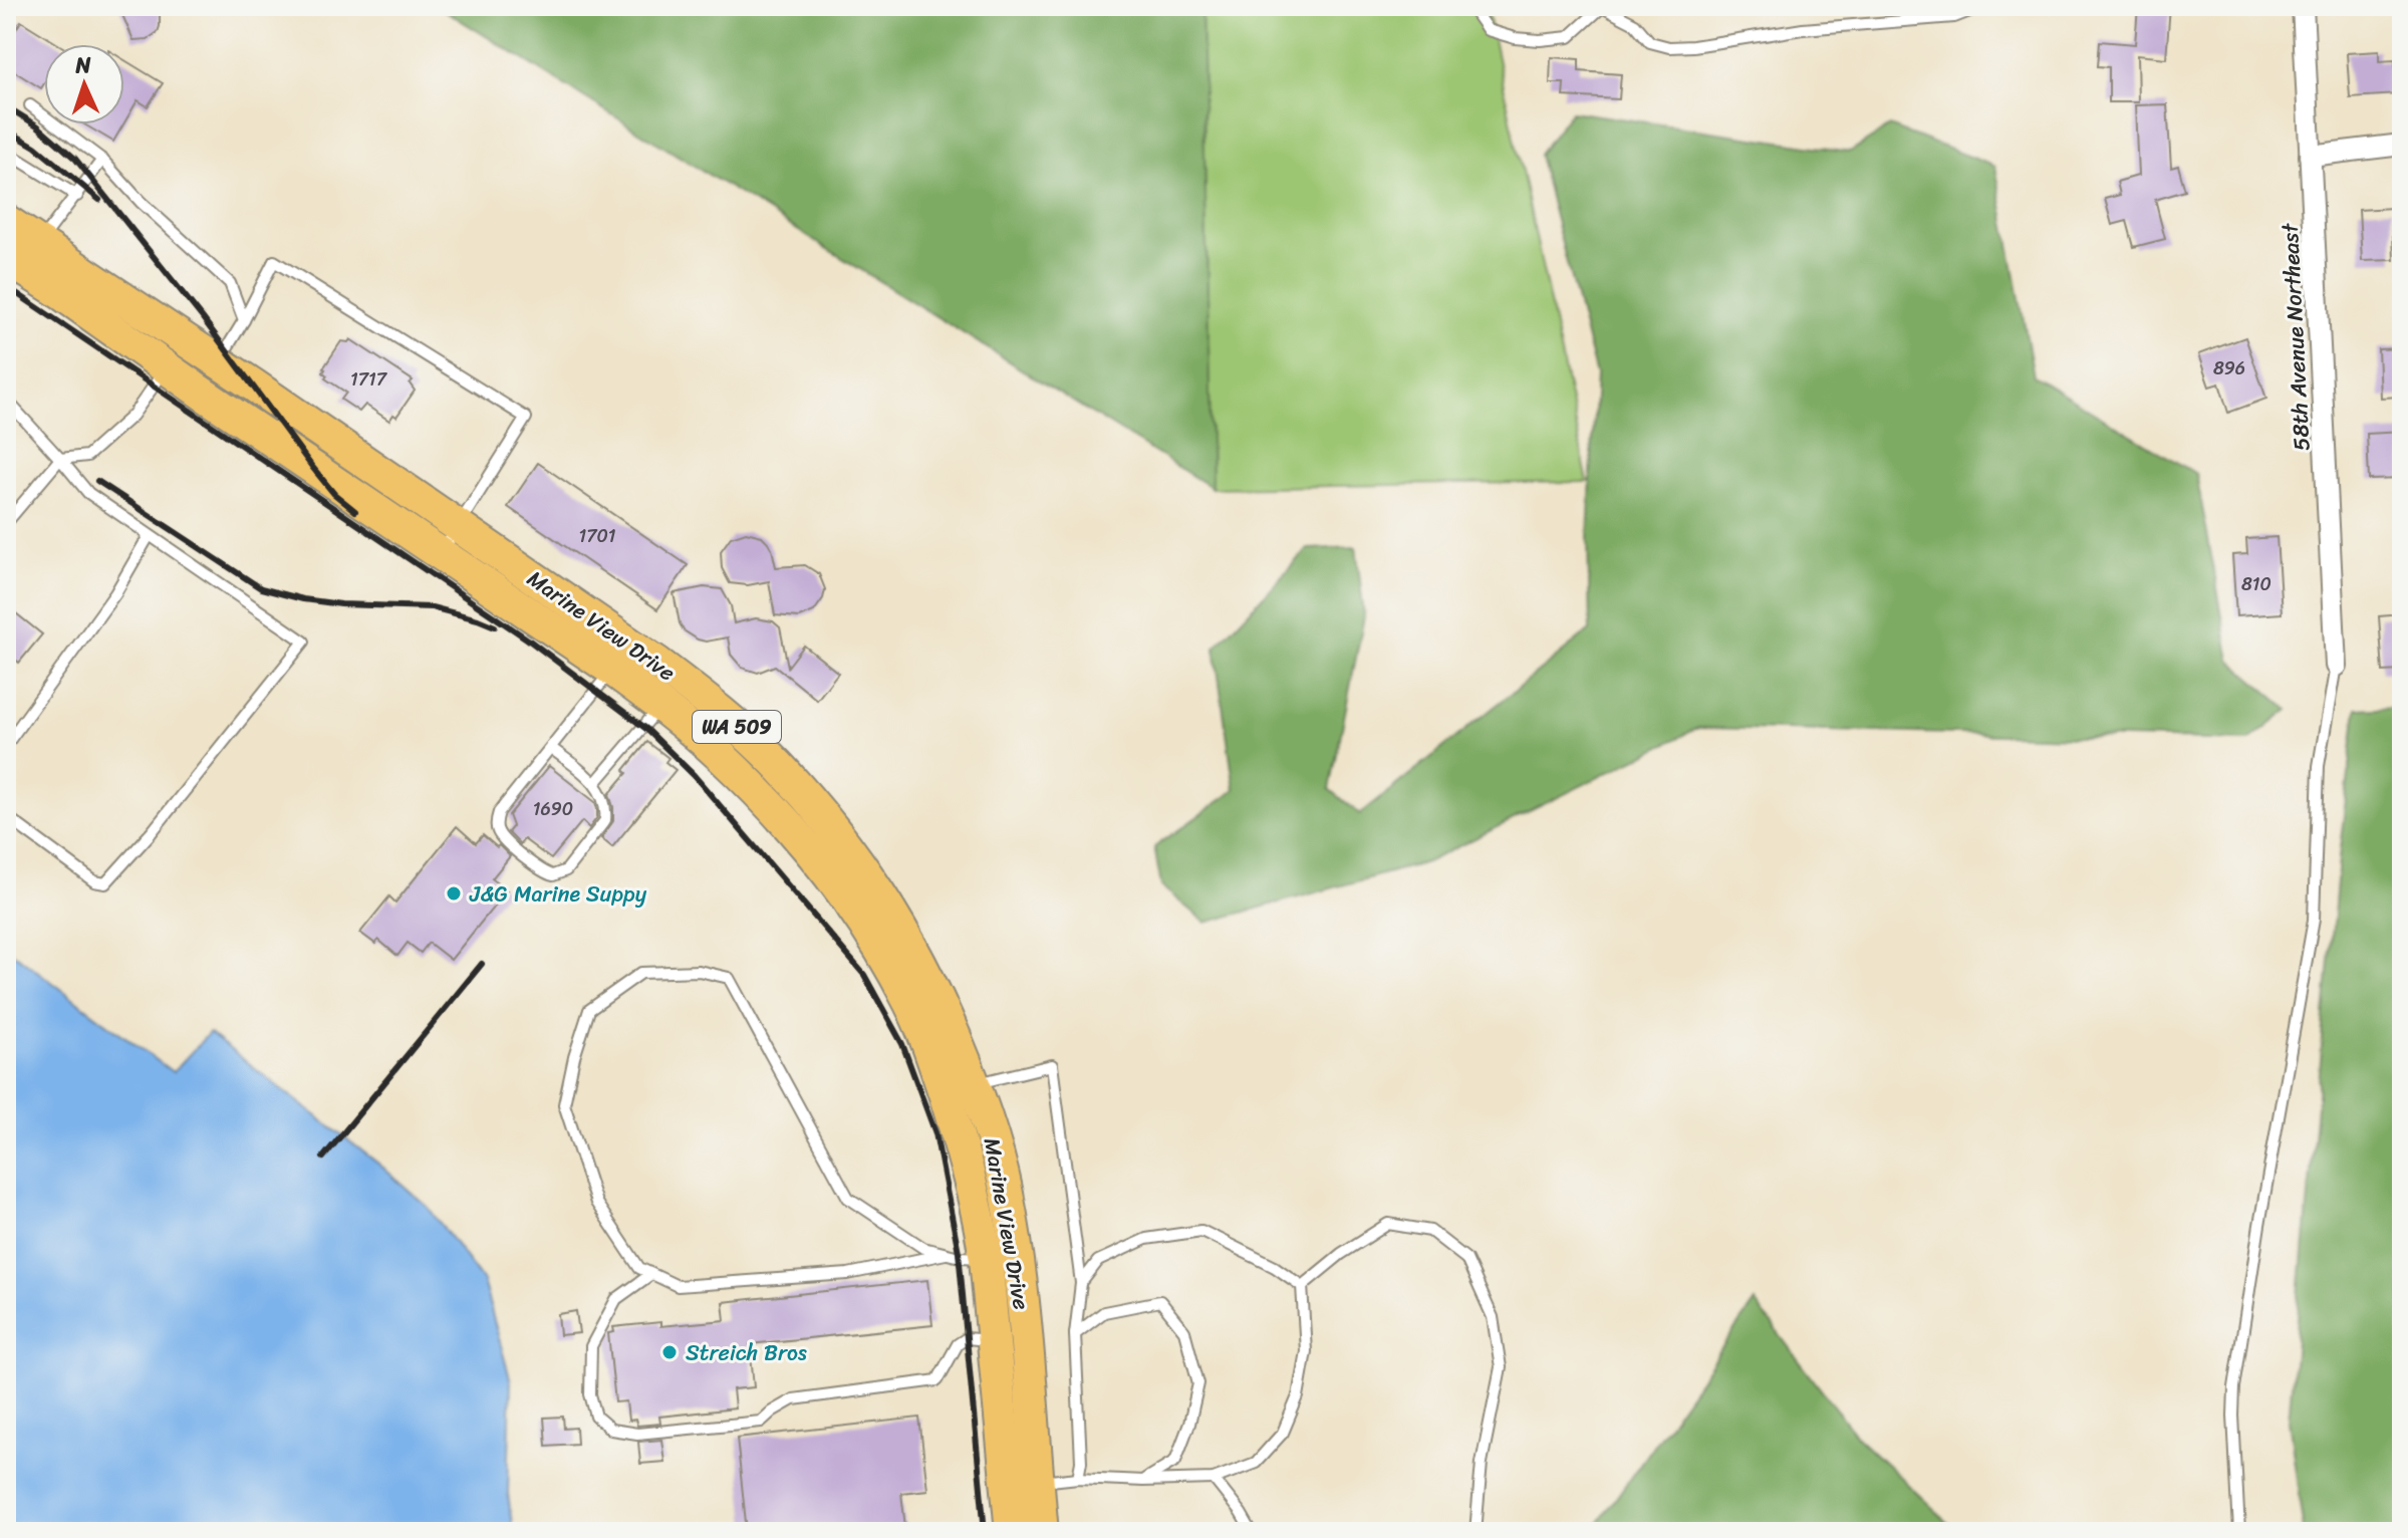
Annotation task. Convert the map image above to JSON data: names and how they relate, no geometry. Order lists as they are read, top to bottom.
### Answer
{
  "streets": {
    "main road": ["Marine View Drive", "WA 509"],
    "street": ["58th Avenue Northeast"]
  },
  "places": ["J&G Marine Suppy", "Streich Bros"],
  "house_numbers": [
    "896",
    "1717",
    "1701",
    "810",
    "1690"
  ],
  "north": "top"
}
